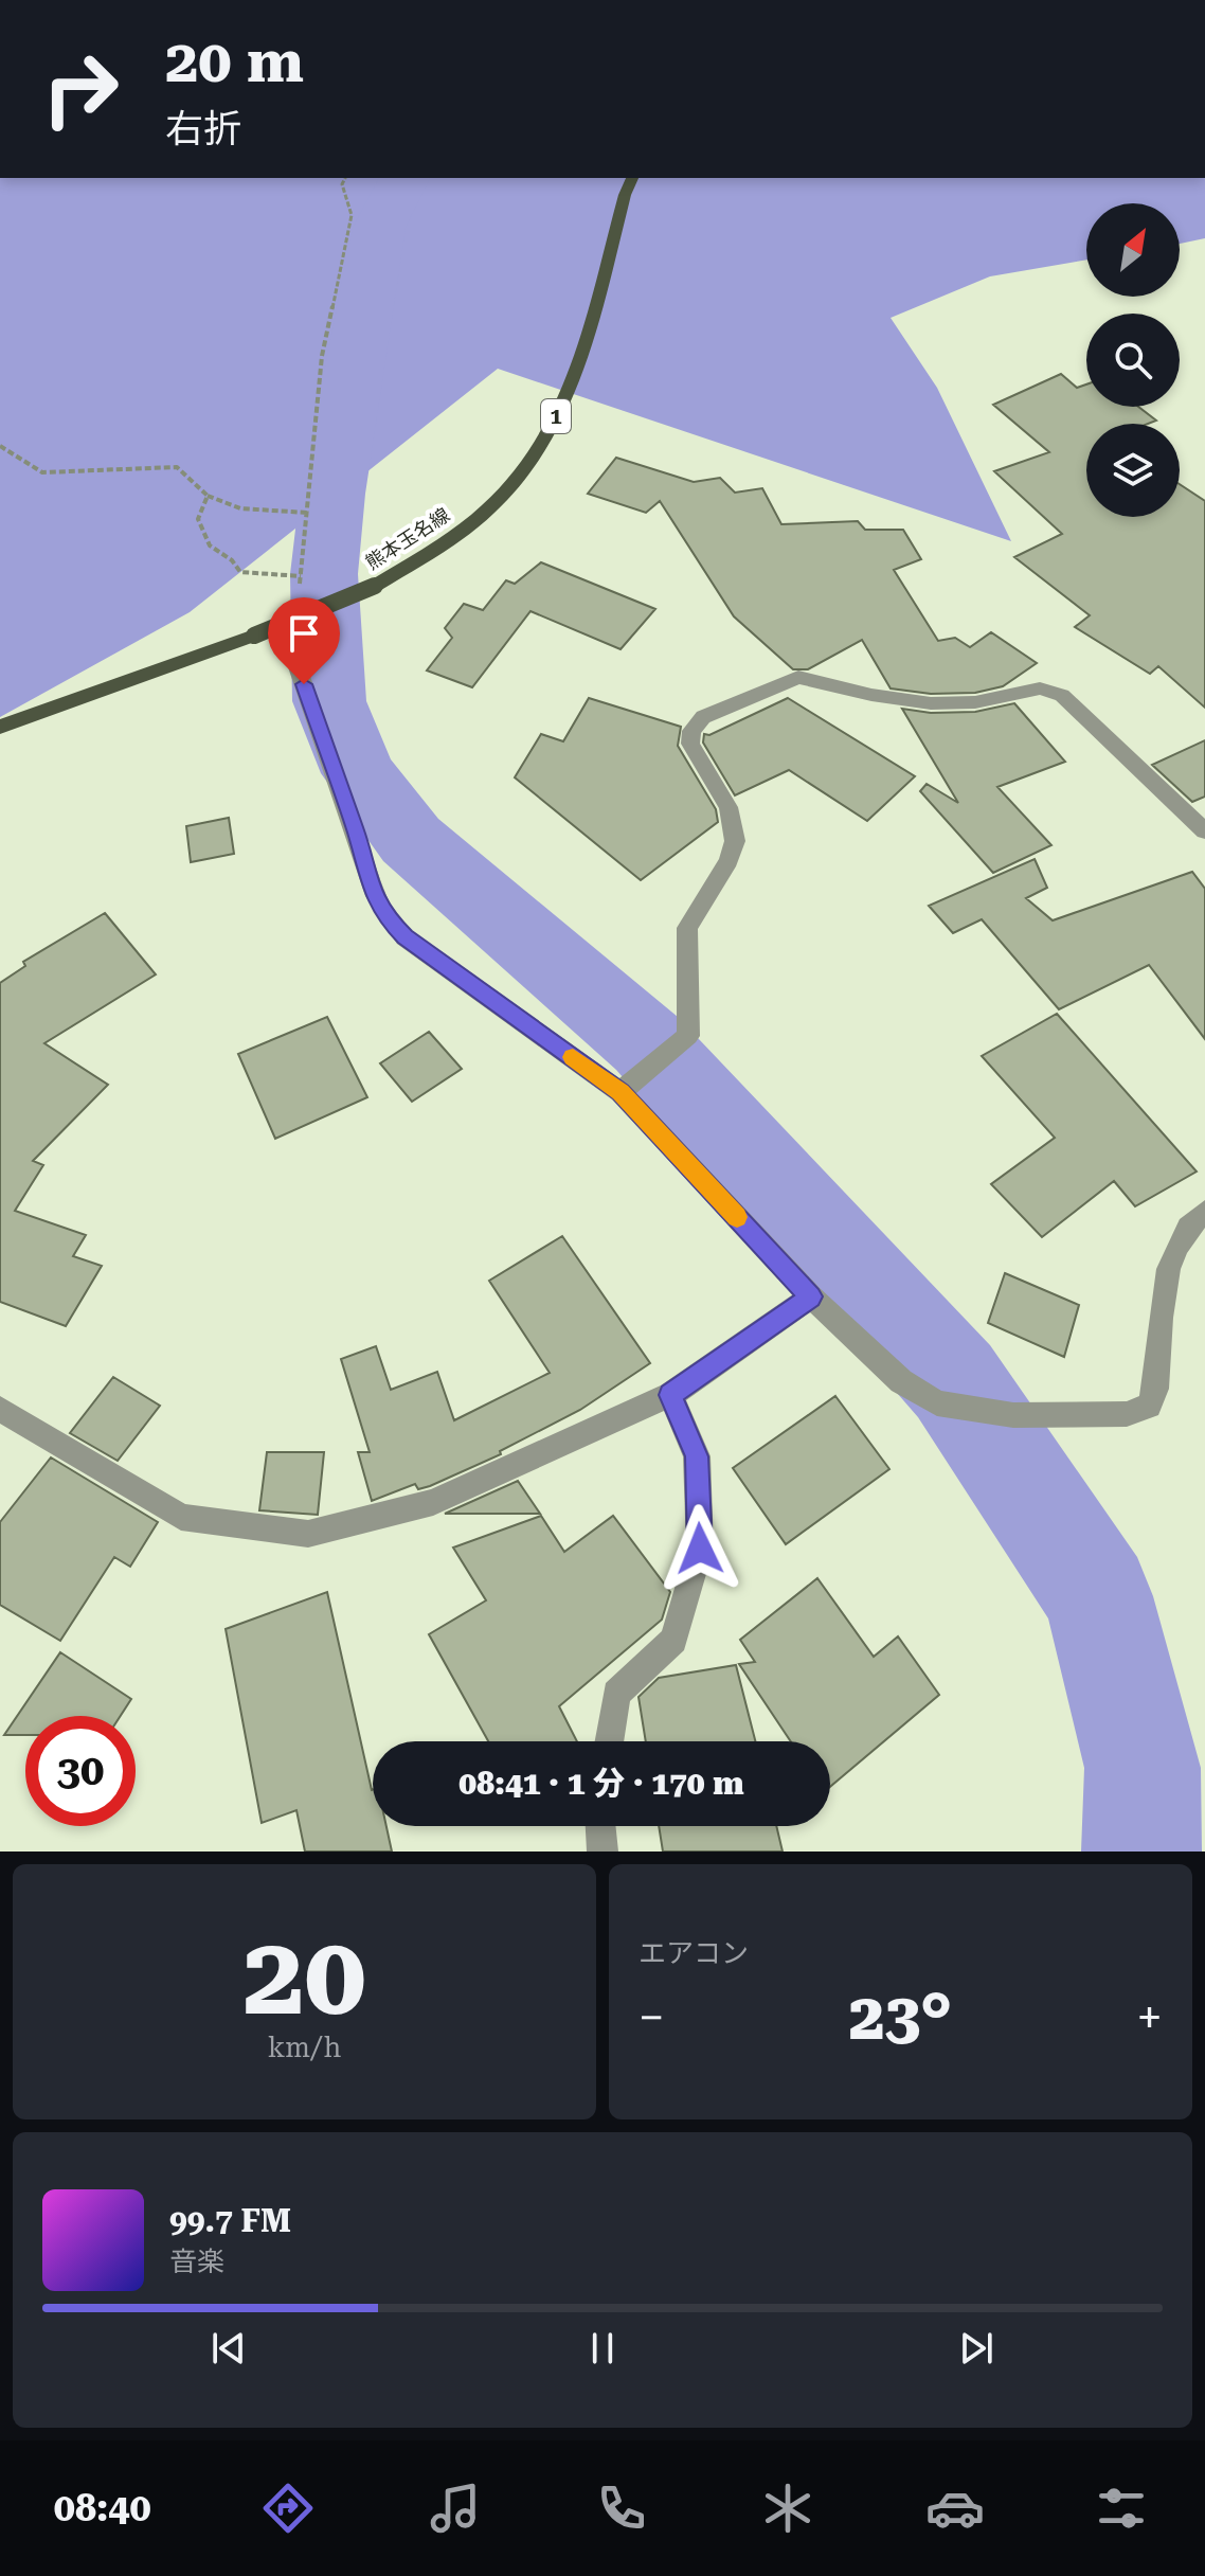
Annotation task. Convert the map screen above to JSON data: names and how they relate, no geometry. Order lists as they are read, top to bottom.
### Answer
{
  "streets": {
    "main road": ["1", "熊本玉名線"]
  },
  "north": "top right",
  "page": {
    "turn": ["20 m", "右折"],
    "limit": "30",
    "trip": "08:41 · 1 分 · 170 m",
    "tile": [
      ["20", "km/h"],
      "エアコン"
    ],
    "heat": ["−", "23°", "+"],
    "song": ["99.7 FM", "音楽"],
    "tabs": "08:40"
  }
}
